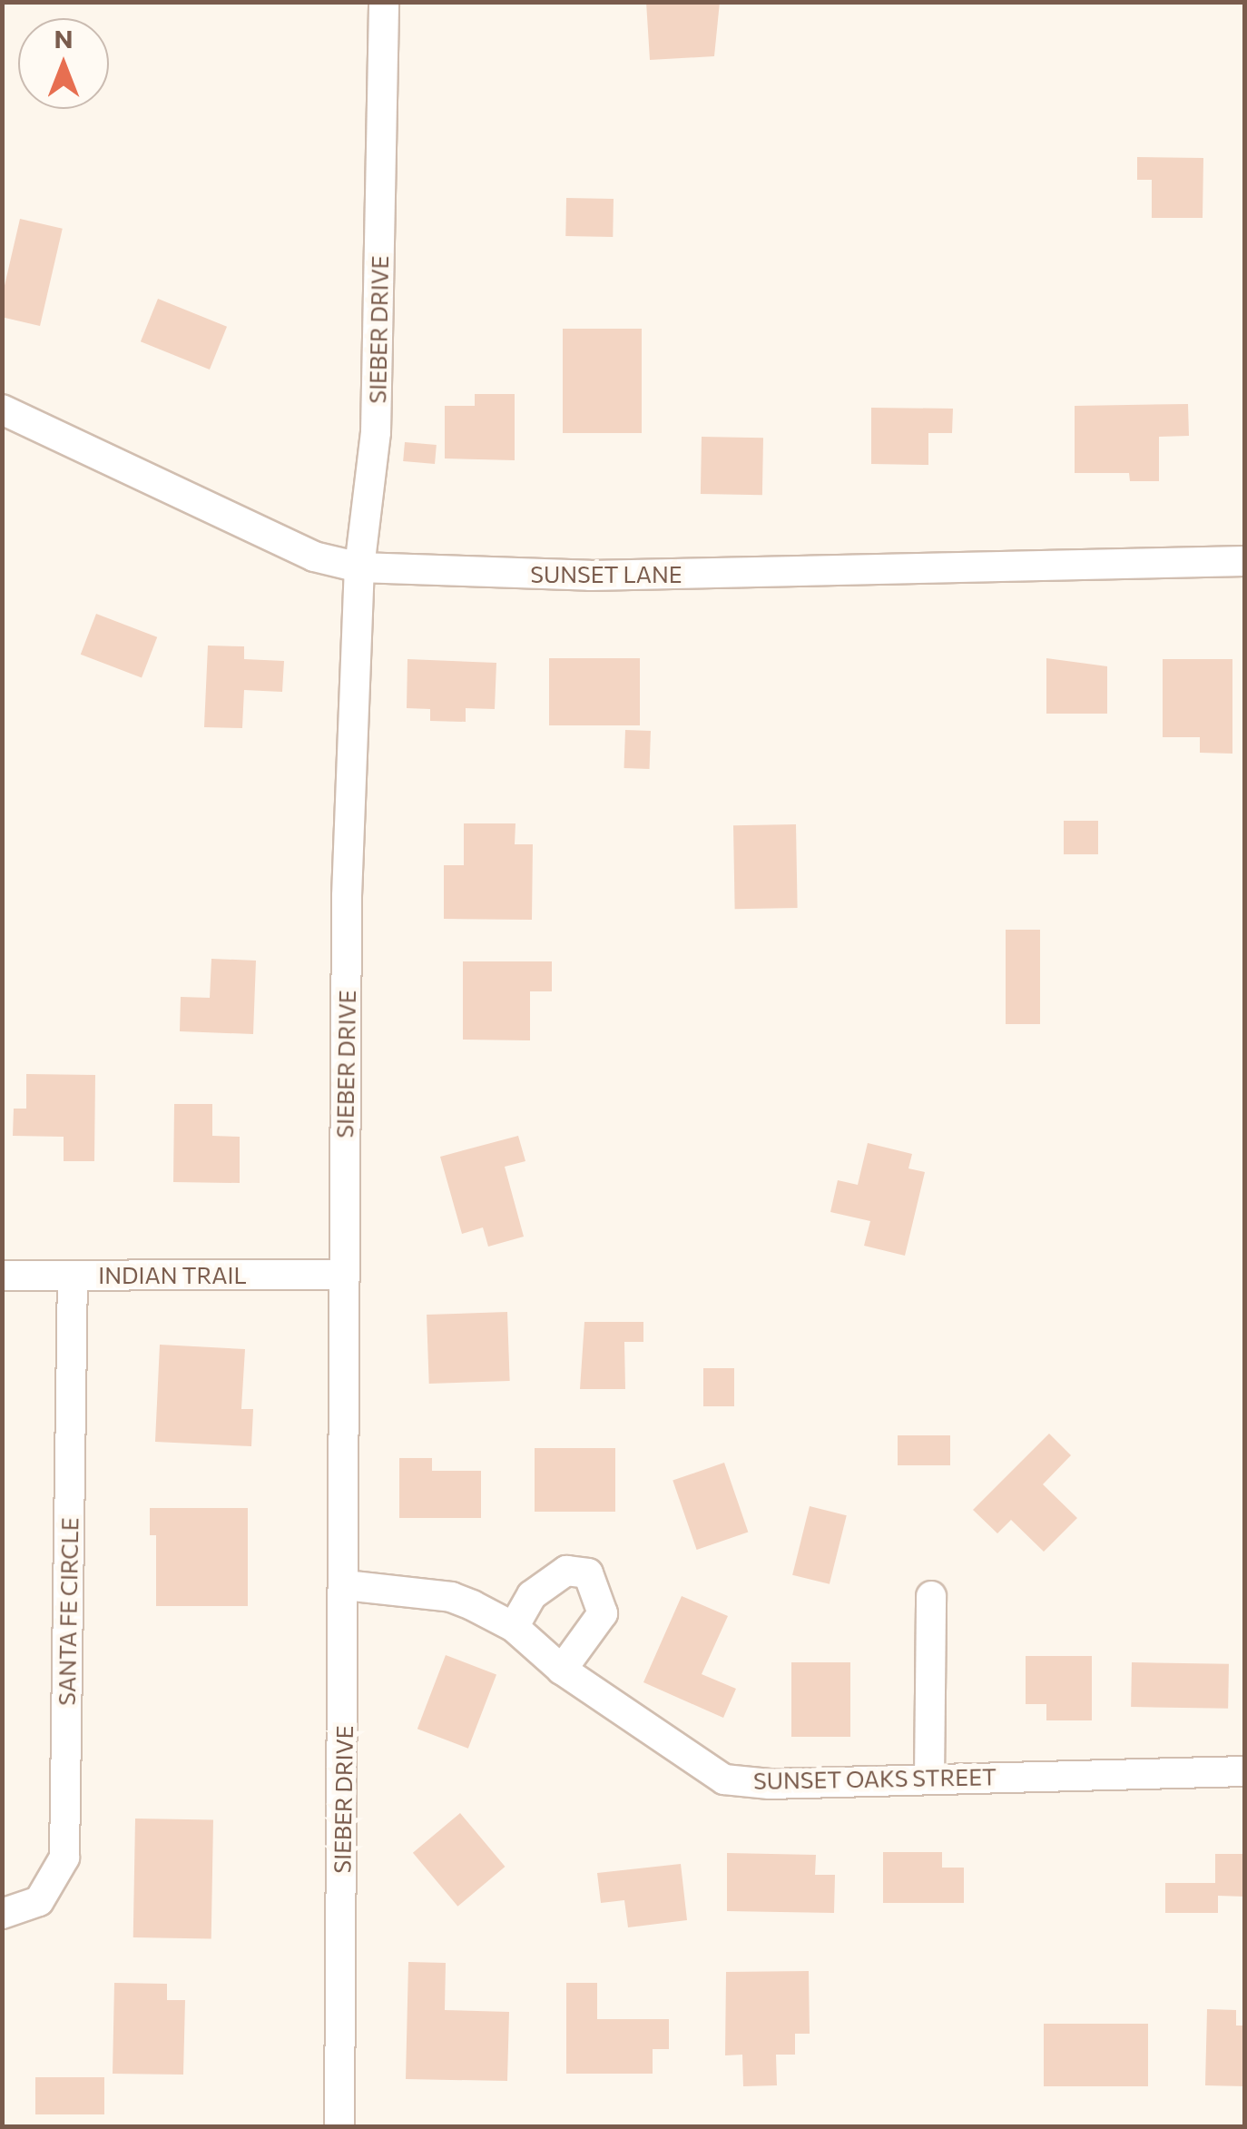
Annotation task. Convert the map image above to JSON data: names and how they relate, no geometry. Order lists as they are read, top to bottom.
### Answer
{
  "streets": {
    "street": [
      "SIEBER DRIVE",
      "SUNSET LANE",
      "INDIAN TRAIL",
      "SANTA FE CIRCLE",
      "SUNSET OAKS STREET"
    ]
  },
  "crossings": [
    ["SIEBER DRIVE", "SUNSET LANE"],
    ["SIEBER DRIVE", "INDIAN TRAIL"],
    ["SIEBER DRIVE", "SUNSET OAKS STREET"],
    ["INDIAN TRAIL", "SANTA FE CIRCLE"]
  ],
  "north": "top"
}
